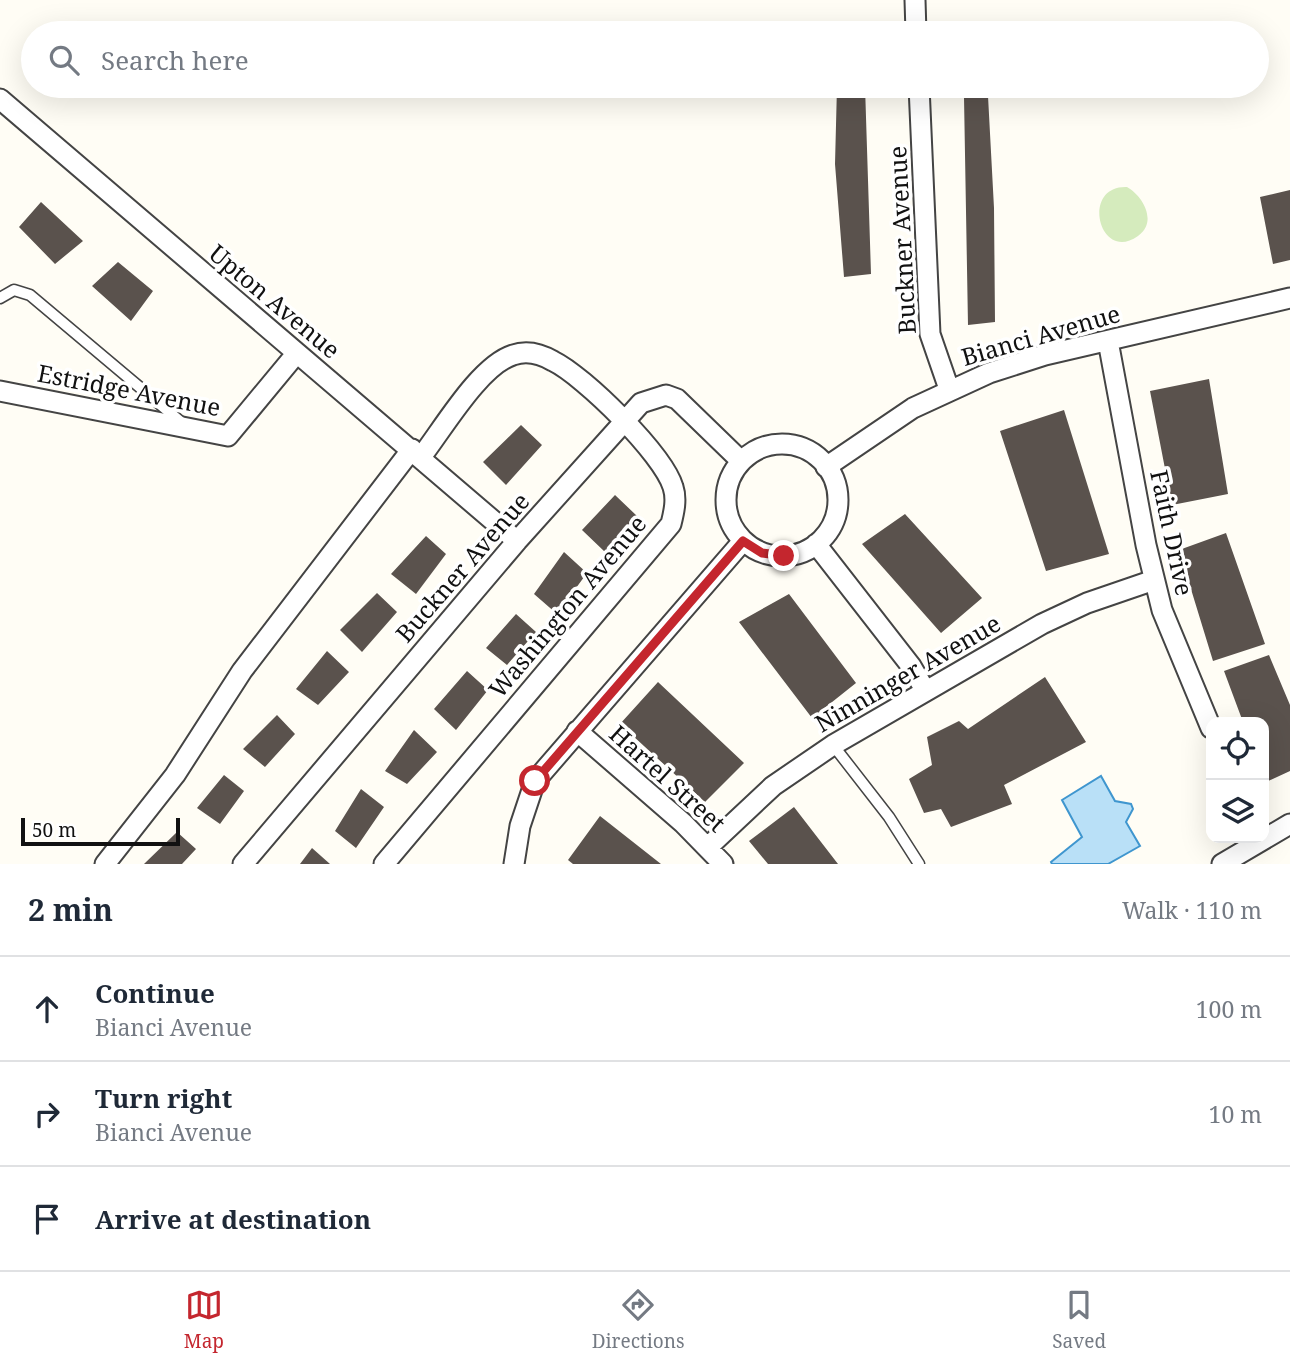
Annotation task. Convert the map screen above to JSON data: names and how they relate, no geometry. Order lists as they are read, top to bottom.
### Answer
{
  "streets": {
    "street": [
      "Buckner Avenue",
      "Upton Avenue",
      "Bianci Avenue",
      "Estridge Avenue",
      "Faith Drive",
      "Washington Avenue",
      "Ninninger Avenue",
      "Hartel Street"
    ]
  },
  "crossings": [
    ["Buckner Avenue", "Upton Avenue"],
    ["Buckner Avenue", "Bianci Avenue"],
    ["Buckner Avenue", "Washington Avenue"],
    ["Upton Avenue", "Estridge Avenue"],
    ["Upton Avenue", "Washington Avenue"],
    ["Bianci Avenue", "Faith Drive"],
    ["Faith Drive", "Ninninger Avenue"],
    ["Ninninger Avenue", "Hartel Street"]
  ],
  "scale_bar": "50 m",
  "page": {
    "search": "Search here",
    "scale": "50 m",
    "heading": ["2 min", "Walk · 110 m"],
    "list": [
      ["Continue", "Bianci Avenue", "100 m"],
      ["Turn right", "Bianci Avenue", "10 m"],
      "Arrive at destination"
    ],
    "nav": ["Map", "Directions", "Saved"]
  }
}
